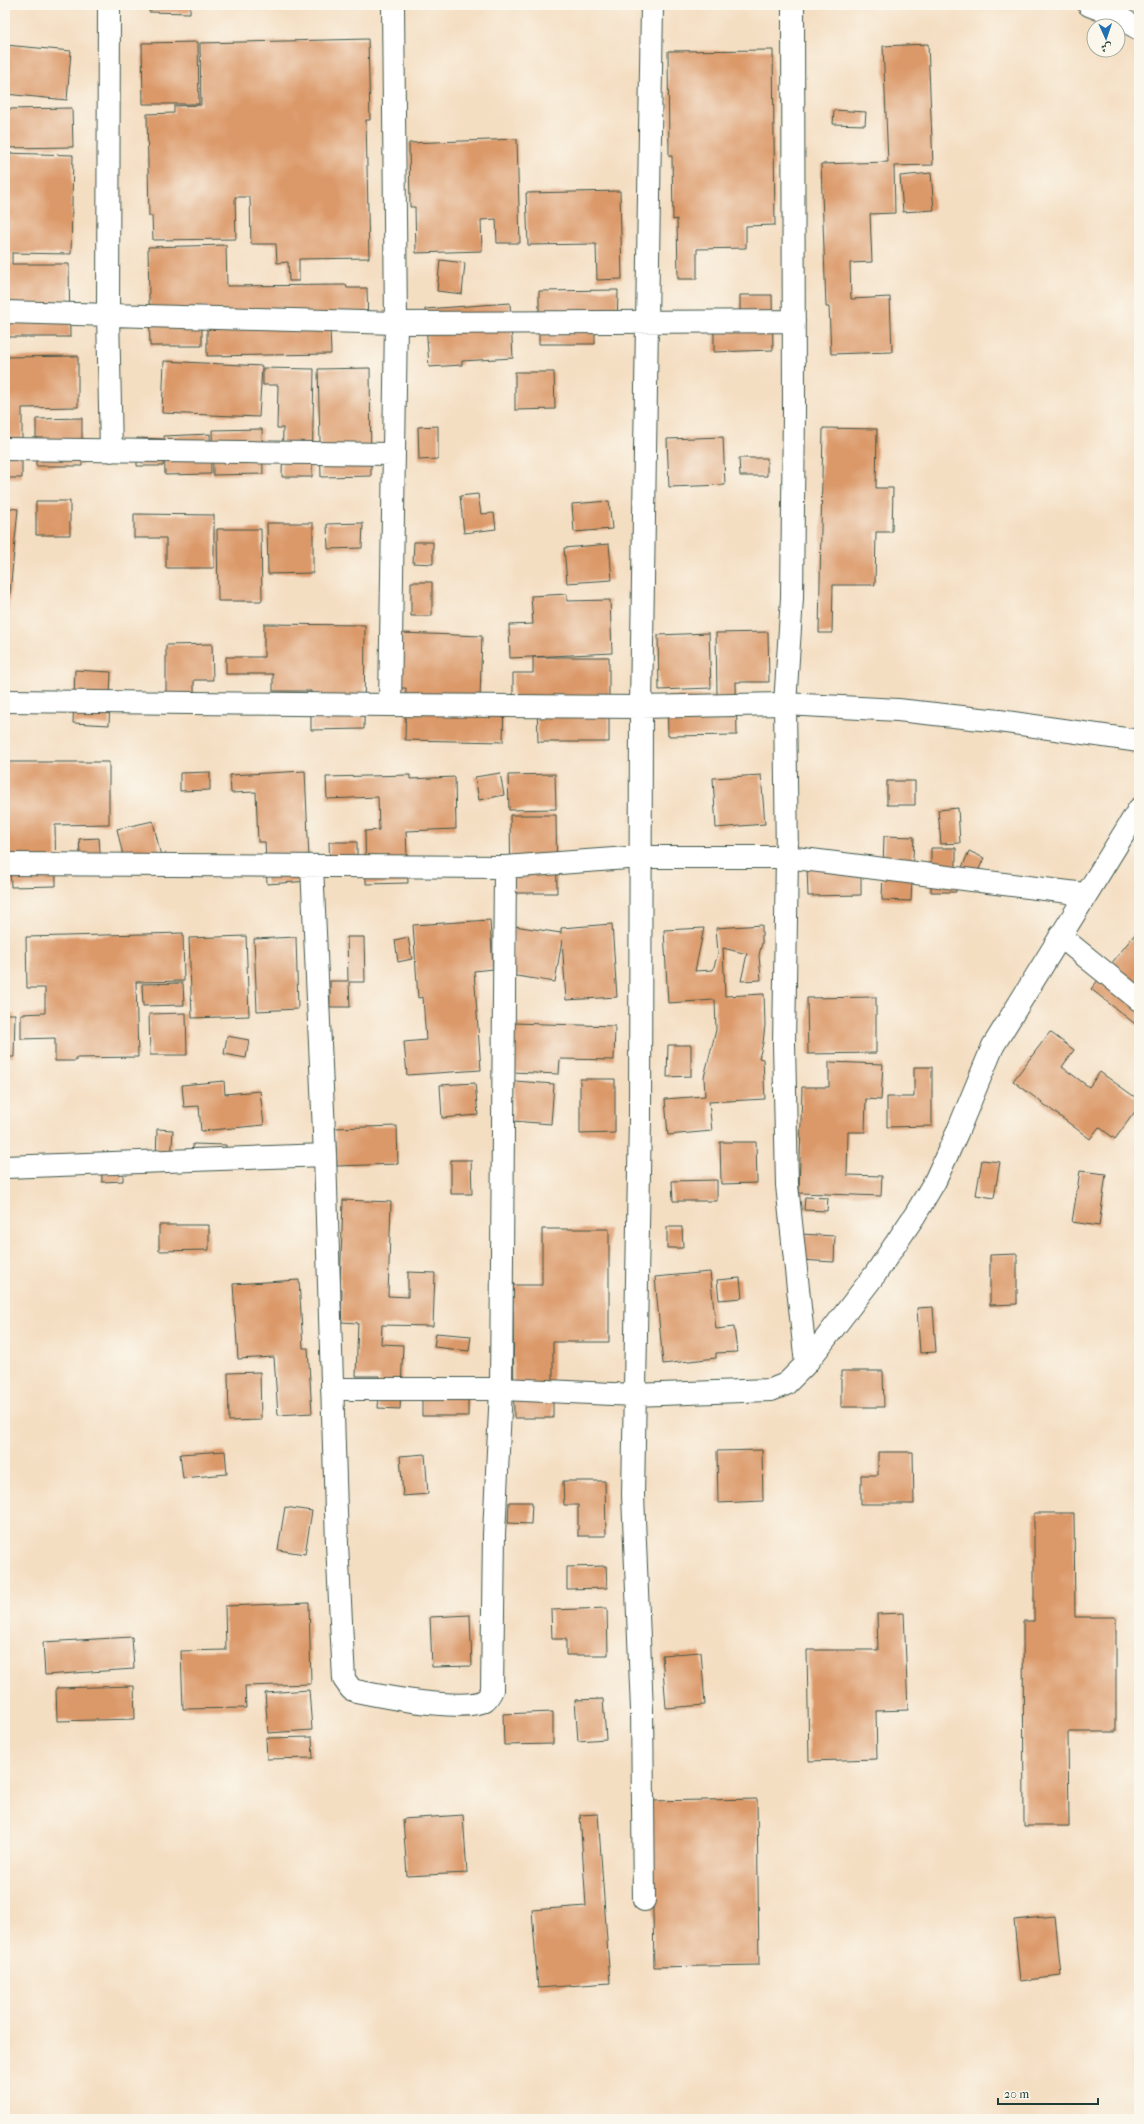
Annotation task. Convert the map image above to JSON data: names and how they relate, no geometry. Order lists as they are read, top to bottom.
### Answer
{
  "scale_bar": "20 m",
  "north": "bottom"
}
